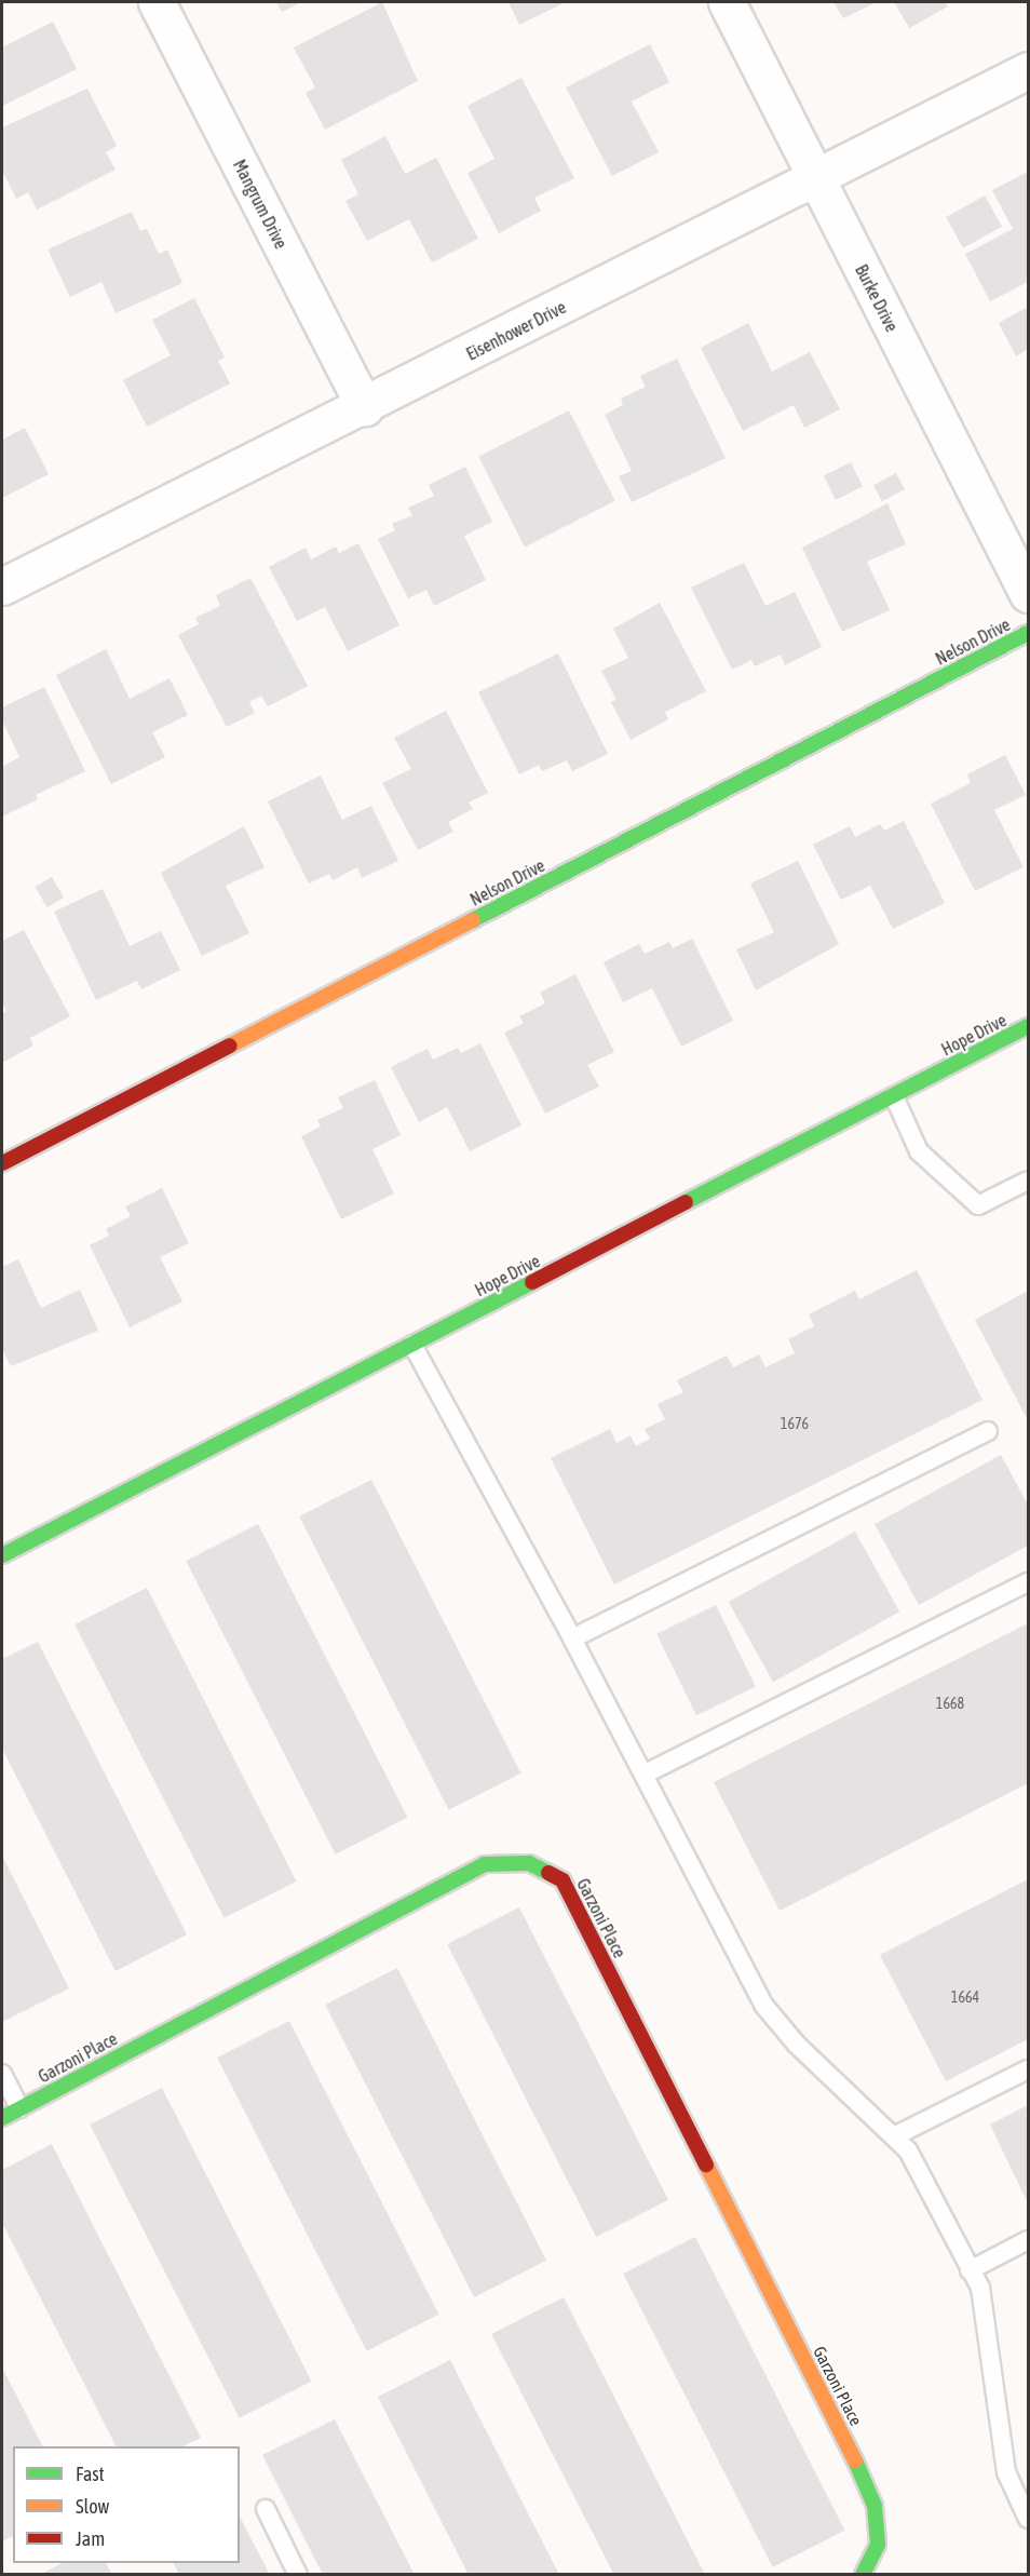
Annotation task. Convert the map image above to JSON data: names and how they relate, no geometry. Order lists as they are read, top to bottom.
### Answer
{
  "streets": {
    "street": [
      "Mangrum Drive",
      "Burke Drive",
      "Eisenhower Drive",
      "Nelson Drive",
      "Hope Drive",
      "Garzoni Place"
    ]
  },
  "crossings": [
    ["Mangrum Drive", "Eisenhower Drive"],
    ["Burke Drive", "Eisenhower Drive"]
  ],
  "house_numbers": ["1676", "1668", "1664"],
  "legend": ["Fast", "Slow", "Jam"]
}
